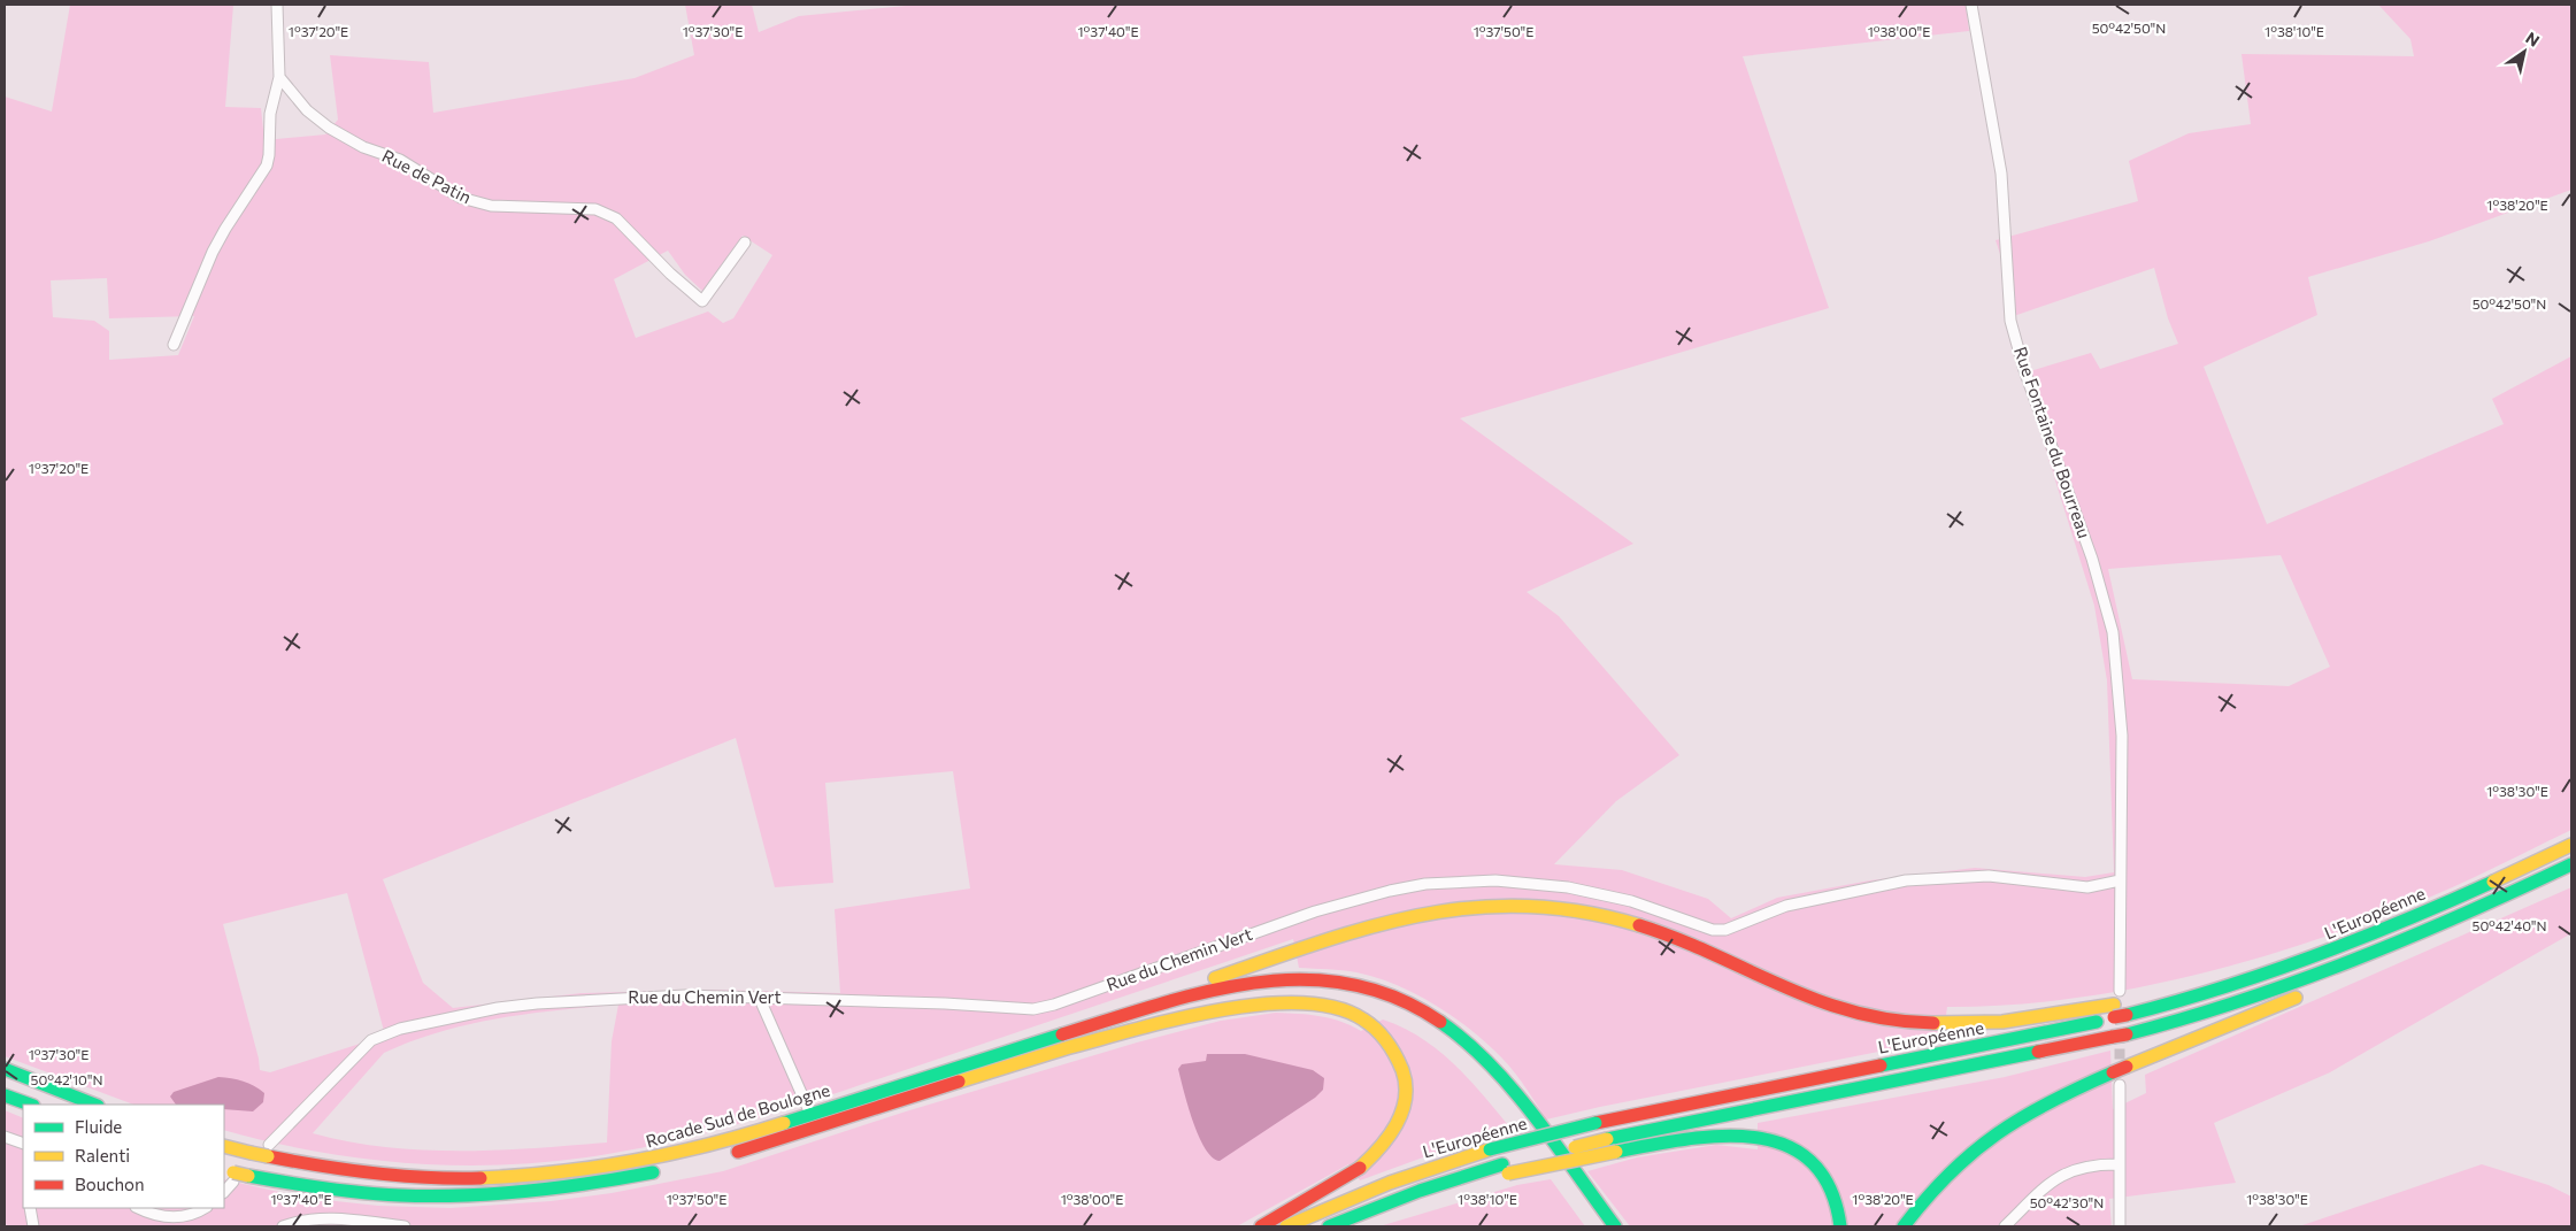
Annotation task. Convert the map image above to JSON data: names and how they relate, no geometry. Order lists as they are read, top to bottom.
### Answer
{
  "streets": {
    "highway": ["L'Européenne", "Rocade Sud de Boulogne"],
    "street": ["Rue de Patin", "Rue Fontaine du Bourreau", "Rue du Chemin Vert"]
  },
  "crossings": [
    ["Rue Fontaine du Bourreau", "L'Européenne"],
    ["Rue Fontaine du Bourreau", "Rue du Chemin Vert"],
    ["Rue du Chemin Vert", "Rocade Sud de Boulogne"]
  ],
  "legend": ["Fluide", "Ralenti", "Bouchon"],
  "north": "top right",
  "coordinates": [
    "50°42'50\"N",
    "1°37'20\"E",
    "1°37'30\"E",
    "1°37'40\"E",
    "1°38'10\"E",
    "1°37'50\"E",
    "1°38'00\"E",
    "1°38'20\"E",
    "1°38'30\"E",
    "50°42'40\"N",
    "50°42'10\"N",
    "50°42'30\"N"
  ]
}
